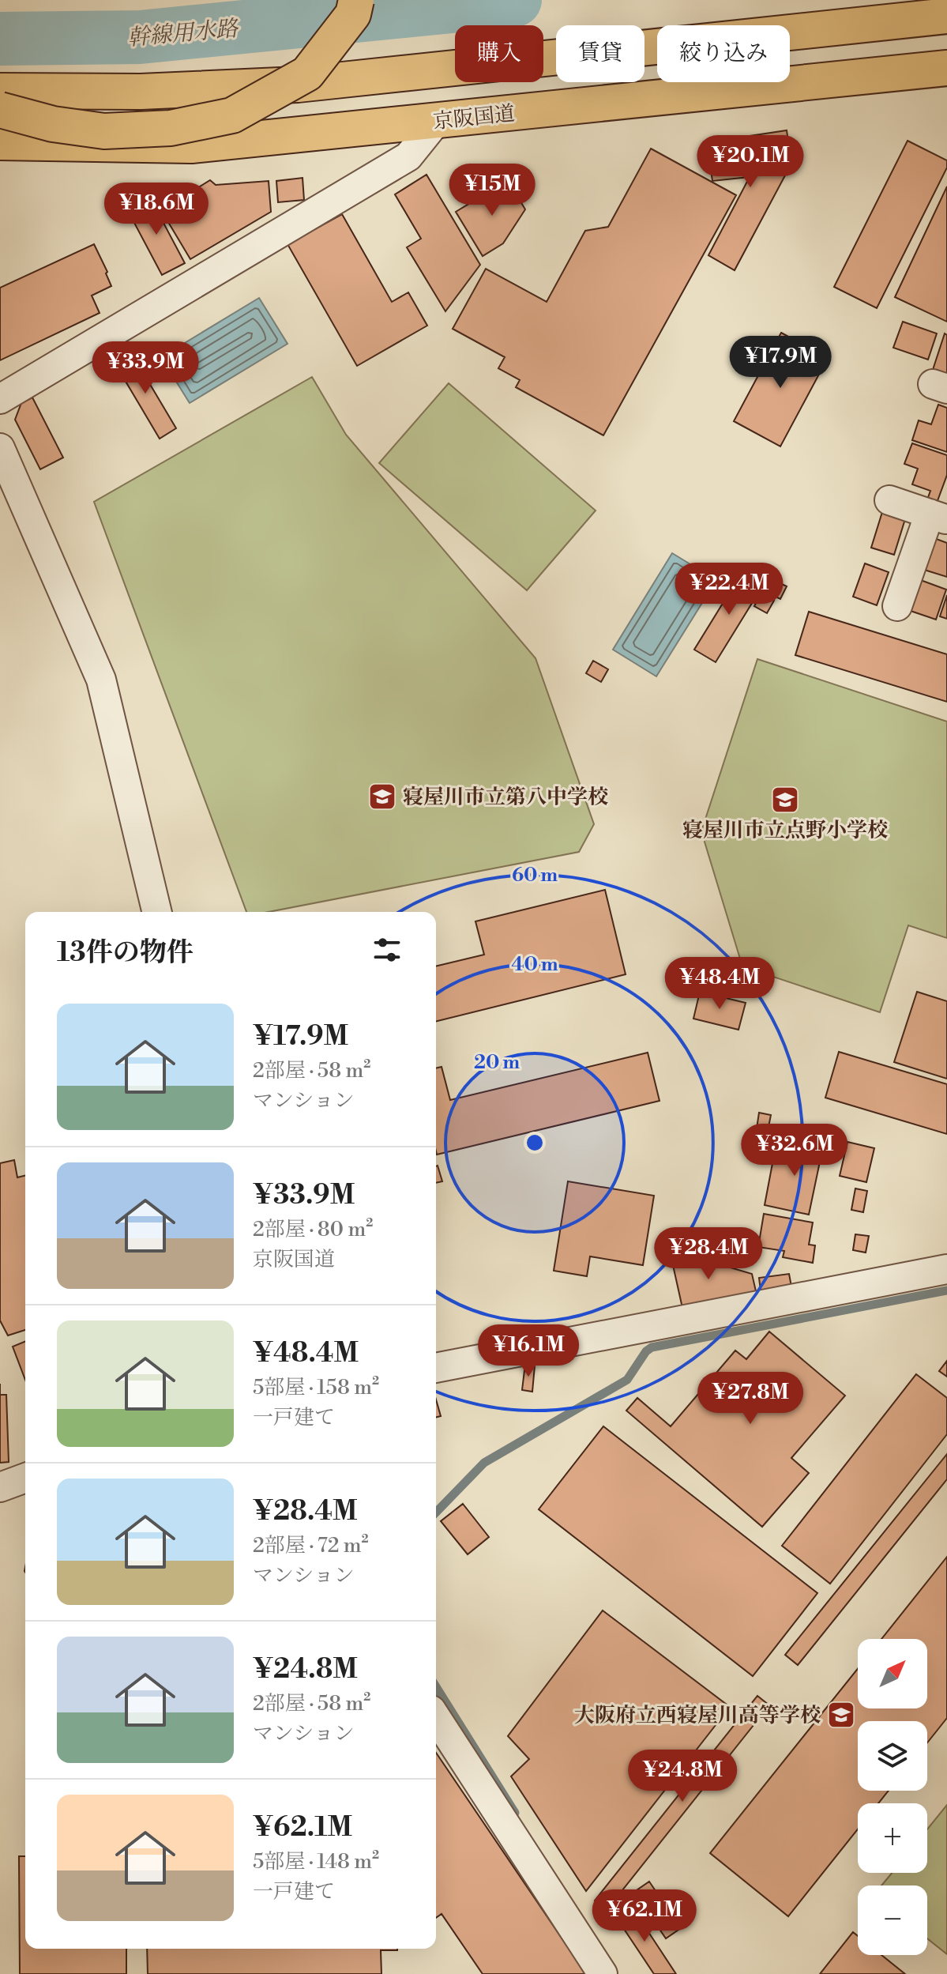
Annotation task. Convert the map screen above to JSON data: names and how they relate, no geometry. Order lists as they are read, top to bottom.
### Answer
{
  "streets": {
    "main road": ["京阪国道"]
  },
  "water": ["幹線用水路"],
  "places": {
    "school or university": ["寝屋川市立第八中学校", "寝屋川市立点野小学校", "大阪府立西寝屋川高等学校"]
  },
  "north": "top right",
  "page": {
    "chip": ["購入", "賃貸", "絞り込み"],
    "price": [
      "¥20.1M",
      "¥15M",
      "¥18.6M",
      "¥17.9M",
      "¥33.9M",
      "¥22.4M",
      "¥48.4M",
      "¥32.6M",
      "¥28.4M",
      "¥16.1M",
      "¥27.8M",
      "¥24.8M",
      "¥62.1M"
    ],
    "heading": "13件の物件",
    "list": [
      {
        "name": "¥17.9M",
        "note": "2部屋 · 58 m² · マンション"
      },
      {
        "name": "¥33.9M",
        "note": "2部屋 · 80 m² · 京阪国道"
      },
      {
        "name": "¥48.4M",
        "note": "5部屋 · 158 m² · 一戸建て"
      },
      {
        "name": "¥28.4M",
        "note": "2部屋 · 72 m² · マンション"
      },
      {
        "name": "¥24.8M",
        "note": "2部屋 · 58 m² · マンション"
      },
      {
        "name": "¥62.1M",
        "note": "5部屋 · 148 m² · 一戸建て"
      }
    ],
    "map_buttons": ["+", "−"]
  },
  "rings": ["60 m", "40 m", "20 m"]
}
